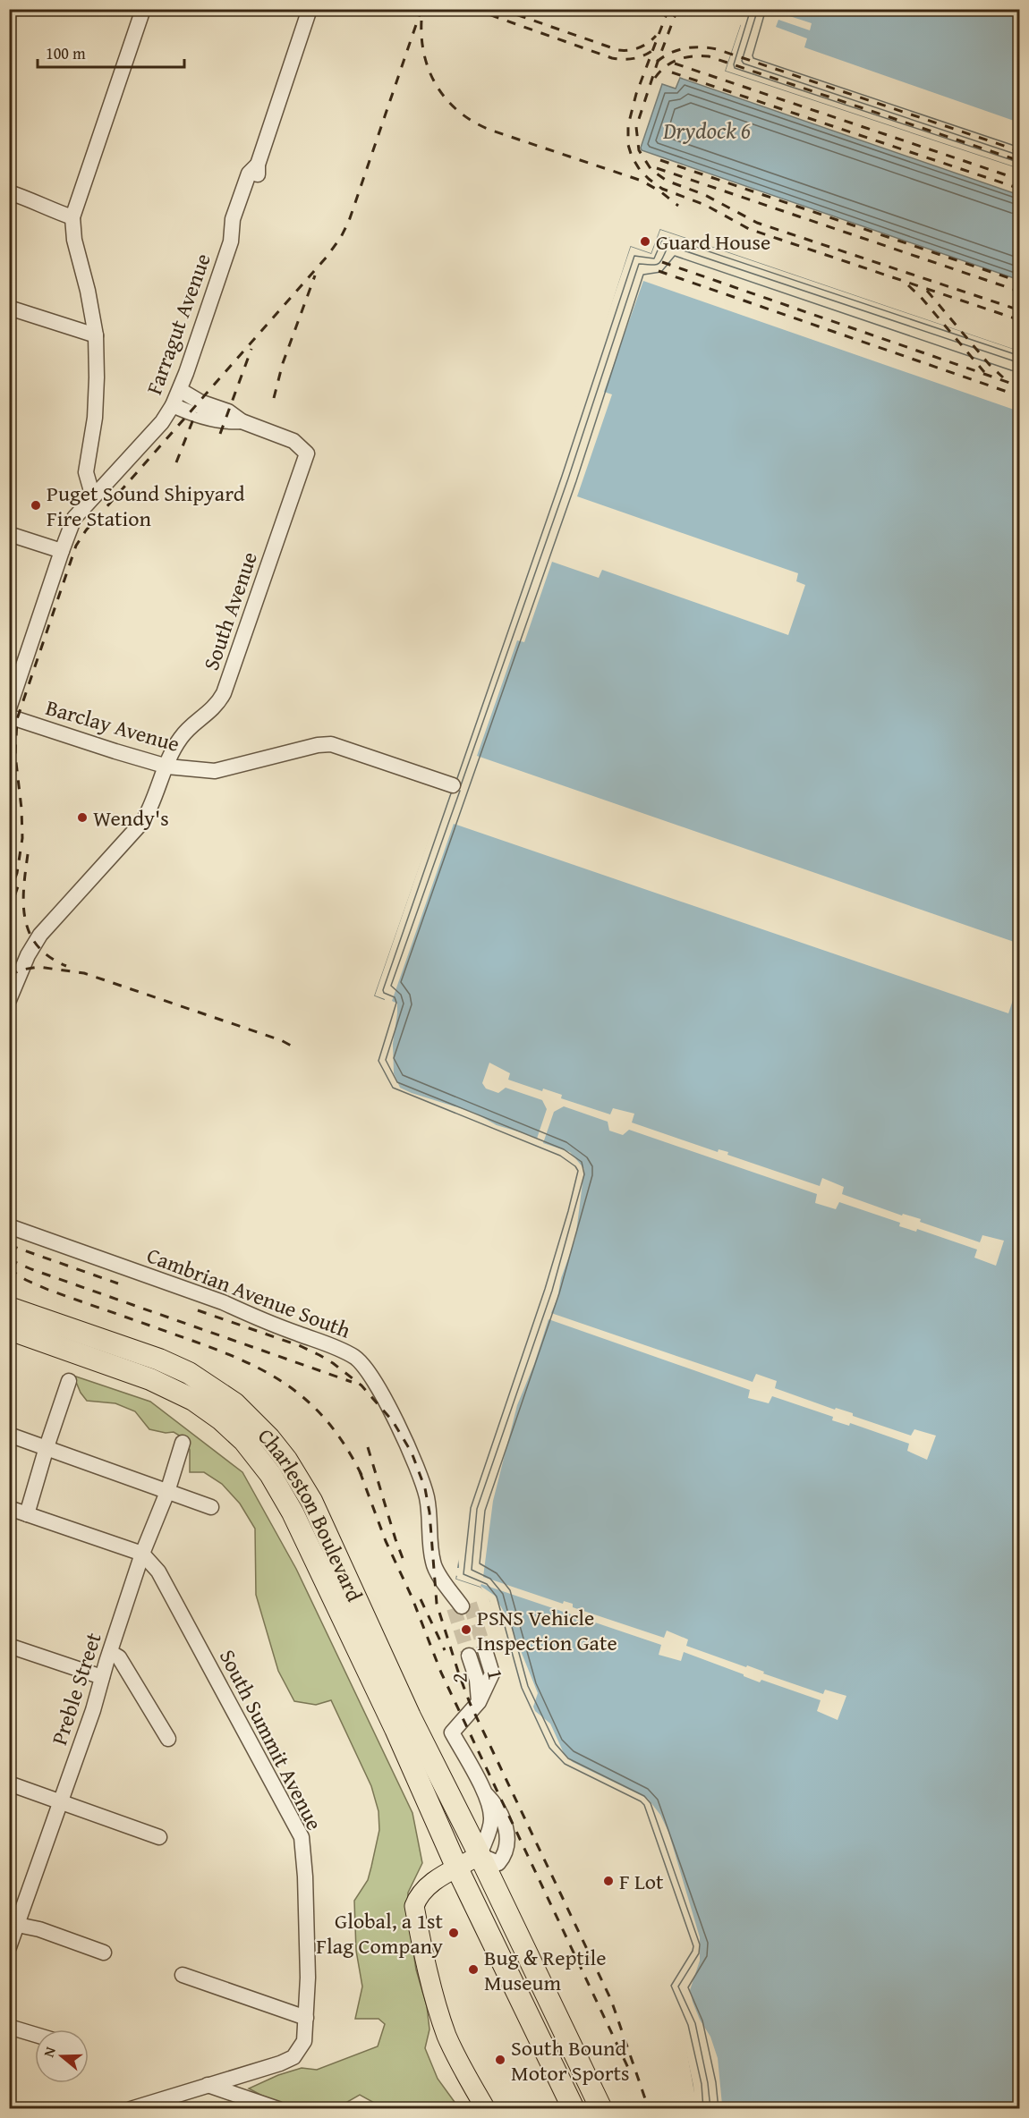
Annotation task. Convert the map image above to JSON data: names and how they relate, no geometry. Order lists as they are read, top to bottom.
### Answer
{
  "streets": {
    "highway": ["Charleston Boulevard"],
    "street": [
      "Farragut Avenue",
      "South Avenue",
      "Barclay Avenue",
      "Cambrian Avenue South",
      "1",
      "Preble Street",
      "South Summit Avenue"
    ]
  },
  "crossings": [
    ["South Avenue", "Barclay Avenue"],
    ["Preble Street", "South Summit Avenue"]
  ],
  "water": ["Drydock 6"],
  "places": [
    "Guard House",
    "Puget Sound Shipyard Fire Station",
    "Wendy's",
    "PSNS Vehicle Inspection Gate",
    "F Lot",
    "Global, a 1st Flag Company",
    "Bug & Reptile Museum",
    "South Bound Motor Sports"
  ],
  "scale_bar": "100 m",
  "north": "left"
}
